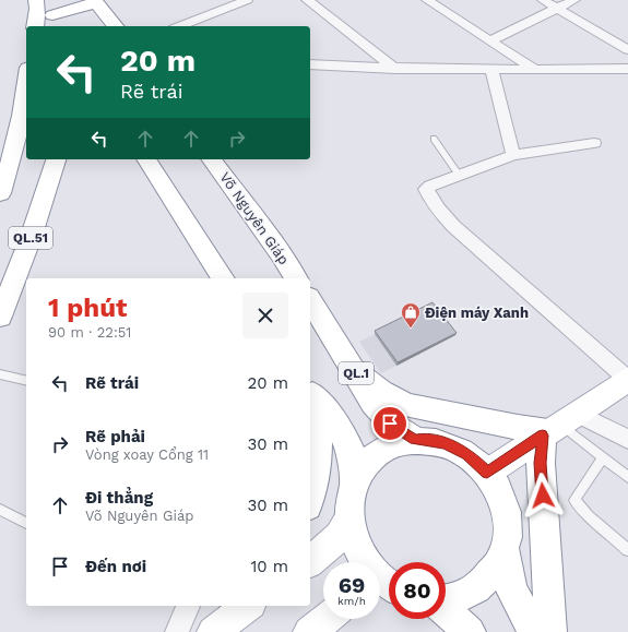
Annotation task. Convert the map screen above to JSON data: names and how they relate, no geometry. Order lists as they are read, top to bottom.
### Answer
{
  "streets": {
    "main road": ["Võ Nguyên Giáp", "QL.51", "QL.1"]
  },
  "places": {
    "shop": ["Điện máy Xanh"]
  },
  "page": {
    "turn": ["20 m", "Rẽ trái"],
    "heading": ["1 phút", "90 m · 22:51"],
    "list": [
      {
        "name": "Rẽ trái",
        "value": "20 m"
      },
      {
        "name": "Rẽ phải",
        "note": "Vòng xoay Cổng 11",
        "value": "30 m"
      },
      {
        "name": "Đi thẳng",
        "note": "Võ Nguyên Giáp",
        "value": "30 m"
      },
      {
        "name": "Đến nơi",
        "value": "10 m"
      }
    ],
    "speed": "69 km/h",
    "limit": "80"
  }
}
